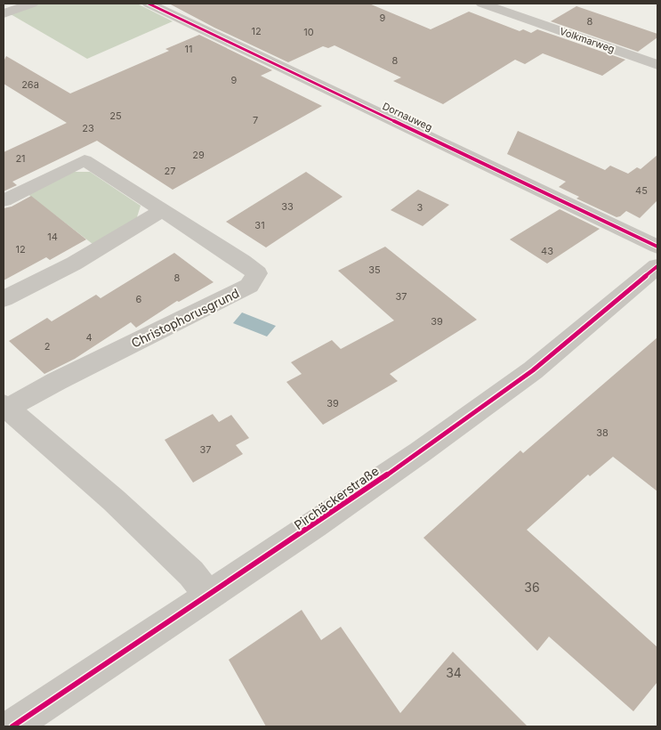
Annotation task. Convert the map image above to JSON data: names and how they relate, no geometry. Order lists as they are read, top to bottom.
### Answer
{
  "streets": {
    "street": [
      "Volkmarweg",
      "Dornauweg",
      "Christophorusgrund",
      "Pirchäckerstraße"
    ]
  },
  "crossings": [
    ["Christophorusgrund", "Pirchäckerstraße"]
  ],
  "house_numbers": [
    "9",
    "8",
    "12",
    "10",
    "11",
    "8",
    "9",
    "26a",
    "25",
    "7",
    "23",
    "29",
    "21",
    "27",
    "45",
    "33",
    "3",
    "31",
    "14",
    "12",
    "43",
    "35",
    "8",
    "37",
    "6",
    "39",
    "4",
    "2",
    "39",
    "38",
    "37",
    "36",
    "34"
  ]
}
